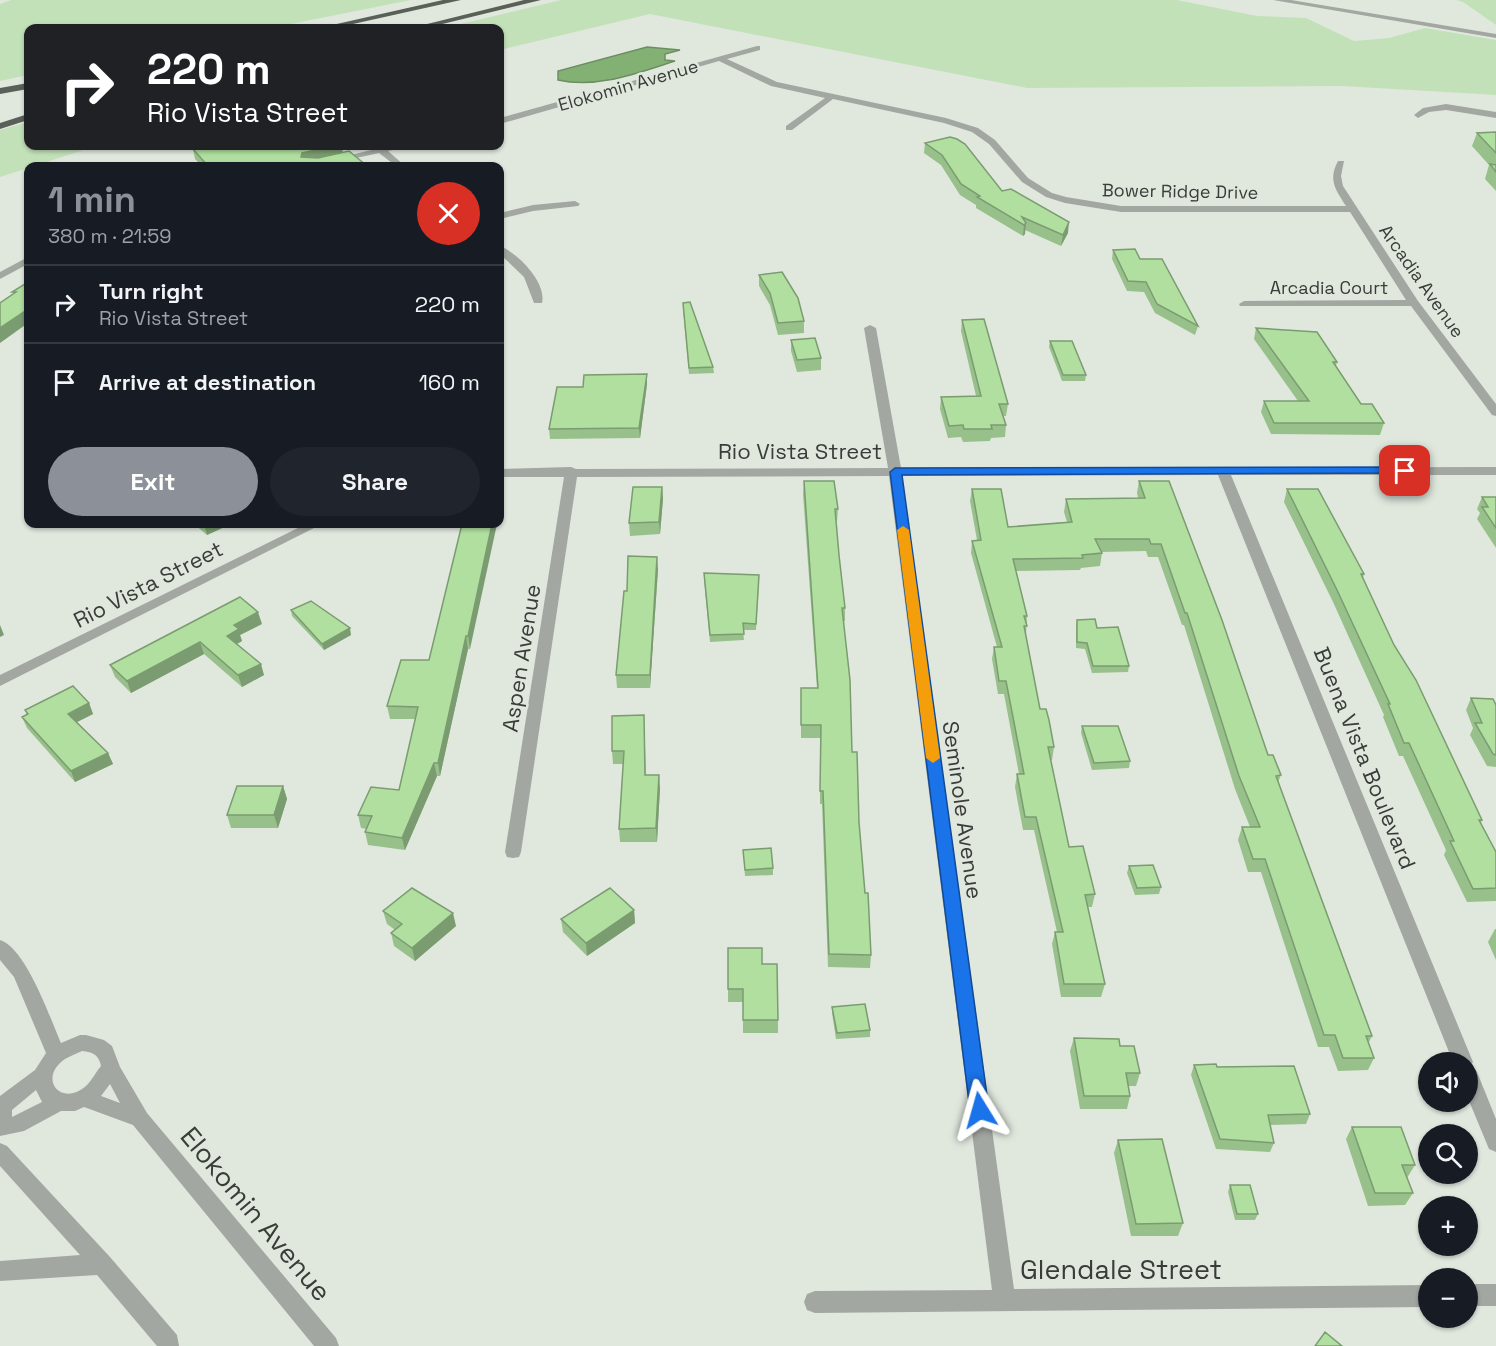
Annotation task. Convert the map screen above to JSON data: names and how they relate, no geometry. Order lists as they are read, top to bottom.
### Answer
{
  "streets": {
    "street": [
      "Elokomin Avenue",
      "Bower Ridge Drive",
      "Arcadia Avenue",
      "Arcadia Court",
      "Rio Vista Street",
      "Aspen Avenue",
      "Buena Vista Boulevard",
      "Seminole Avenue",
      "Glendale Street"
    ]
  },
  "crossings": [
    ["Elokomin Avenue", "Bower Ridge Drive"],
    ["Bower Ridge Drive", "Arcadia Avenue"],
    ["Arcadia Avenue", "Arcadia Court"],
    ["Rio Vista Street", "Aspen Avenue"],
    ["Rio Vista Street", "Buena Vista Boulevard"],
    ["Rio Vista Street", "Seminole Avenue"],
    ["Seminole Avenue", "Glendale Street"]
  ],
  "page": {
    "turn": ["220 m", "Rio Vista Street"],
    "heading": ["1 min", "380 m · 21:59"],
    "list": [
      {
        "name": "Turn right",
        "note": "Rio Vista Street",
        "value": "220 m"
      },
      {
        "name": "Arrive at destination",
        "value": "160 m"
      }
    ],
    "buttons": ["Exit", "Share"],
    "map_buttons": ["+", "−"]
  }
}
